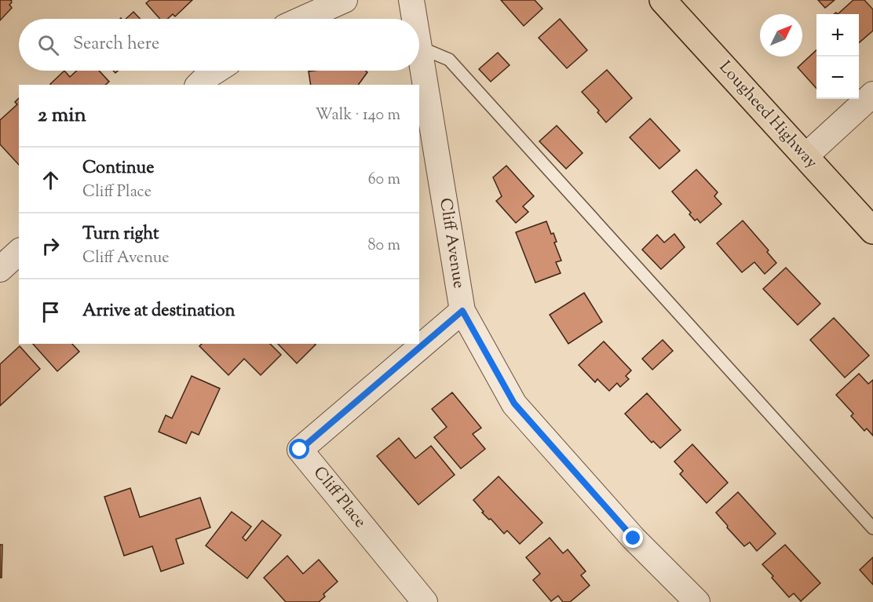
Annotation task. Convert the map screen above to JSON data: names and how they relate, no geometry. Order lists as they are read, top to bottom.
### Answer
{
  "streets": {
    "highway": ["Lougheed Highway"],
    "street": ["Cliff Avenue", "Cliff Place"]
  },
  "crossings": [
    ["Cliff Avenue", "Cliff Place"]
  ],
  "north": "top right",
  "page": {
    "map_buttons": ["+", "−"],
    "search": "Search here",
    "heading": ["2 min", "Walk · 140 m"],
    "list": [
      ["Continue", "Cliff Place", "60 m"],
      ["Turn right", "Cliff Avenue", "80 m"],
      "Arrive at destination"
    ]
  }
}
